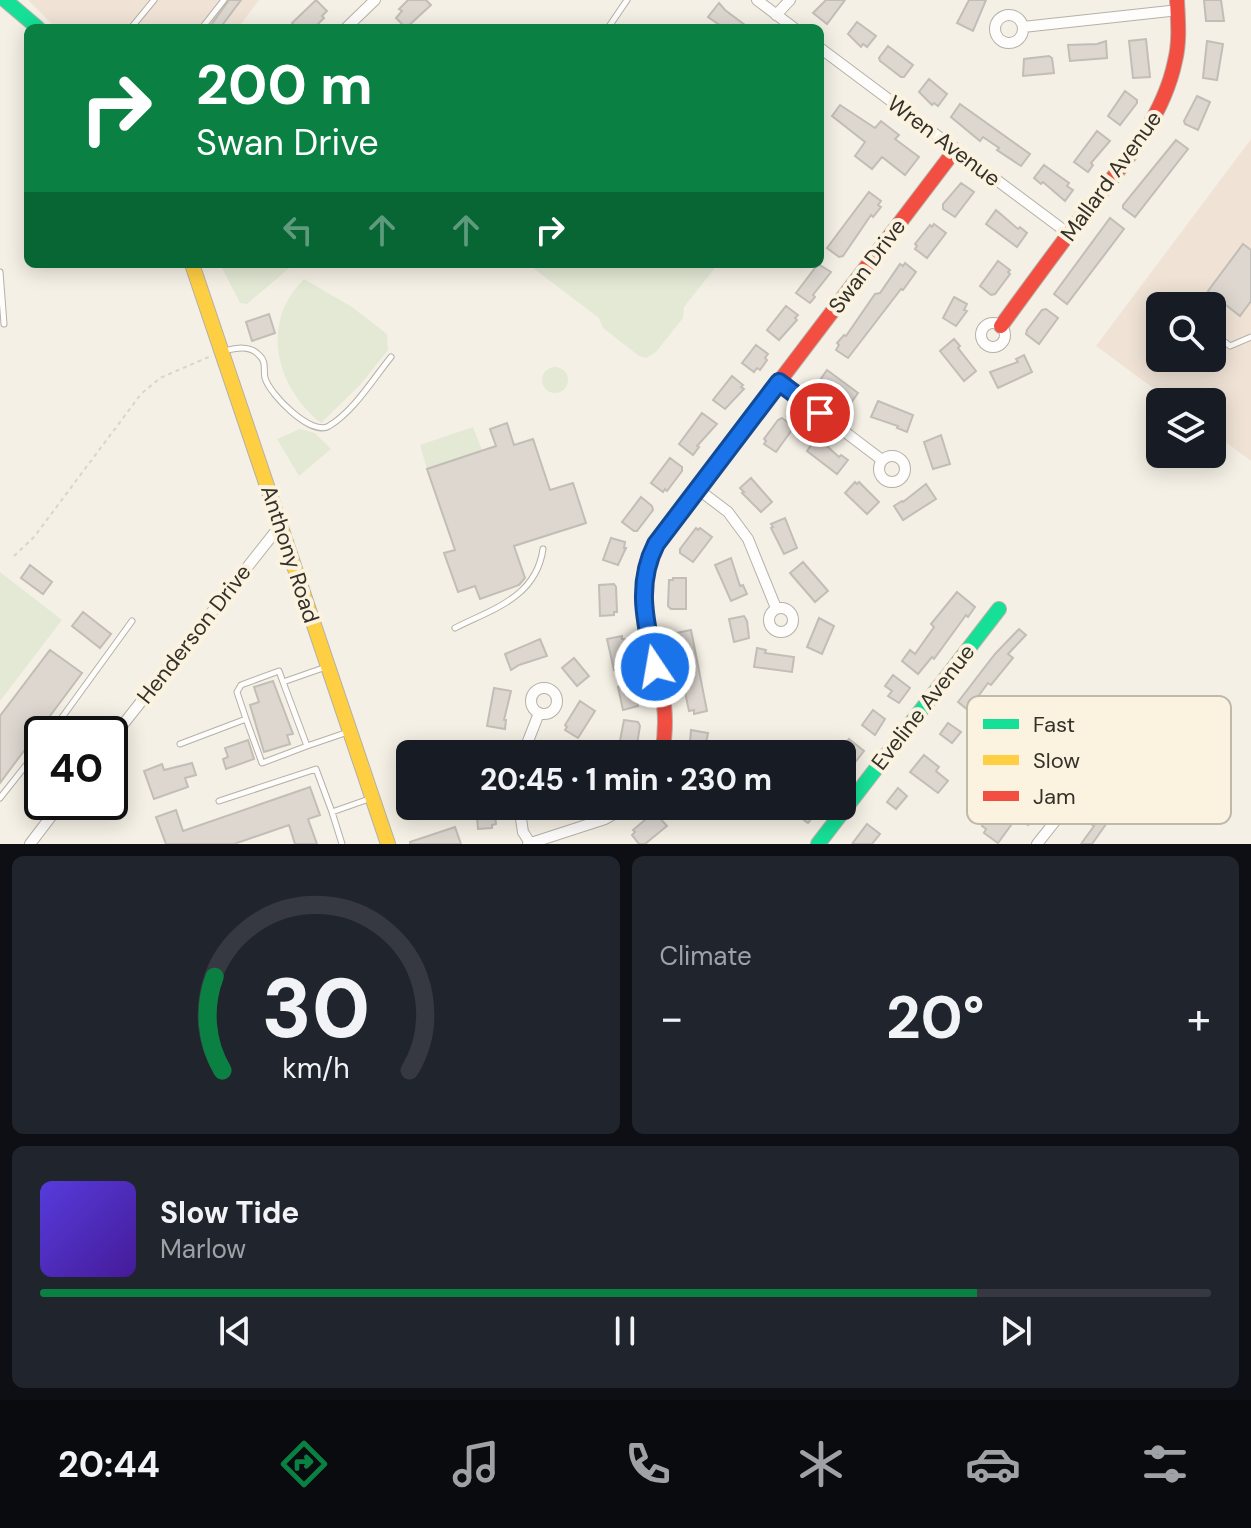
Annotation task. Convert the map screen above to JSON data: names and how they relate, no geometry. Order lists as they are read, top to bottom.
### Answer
{
  "streets": {
    "street": [
      "Wren Avenue",
      "Mallard Avenue",
      "Swan Drive",
      "Anthony Road",
      "Henderson Drive",
      "Eveline Avenue"
    ]
  },
  "crossings": [
    ["Wren Avenue", "Mallard Avenue"],
    ["Wren Avenue", "Swan Drive"],
    ["Anthony Road", "Henderson Drive"]
  ],
  "legend": ["Fast", "Slow", "Jam"],
  "page": {
    "turn": ["200 m", "Swan Drive"],
    "limit": "40",
    "trip": "20:45 · 1 min · 230 m",
    "tile": "Climate",
    "heat": ["−", "20°", "+"],
    "song": ["Slow Tide", "Marlow"],
    "tabs": "20:44",
    "gauge": ["30", "km/h"]
  }
}
